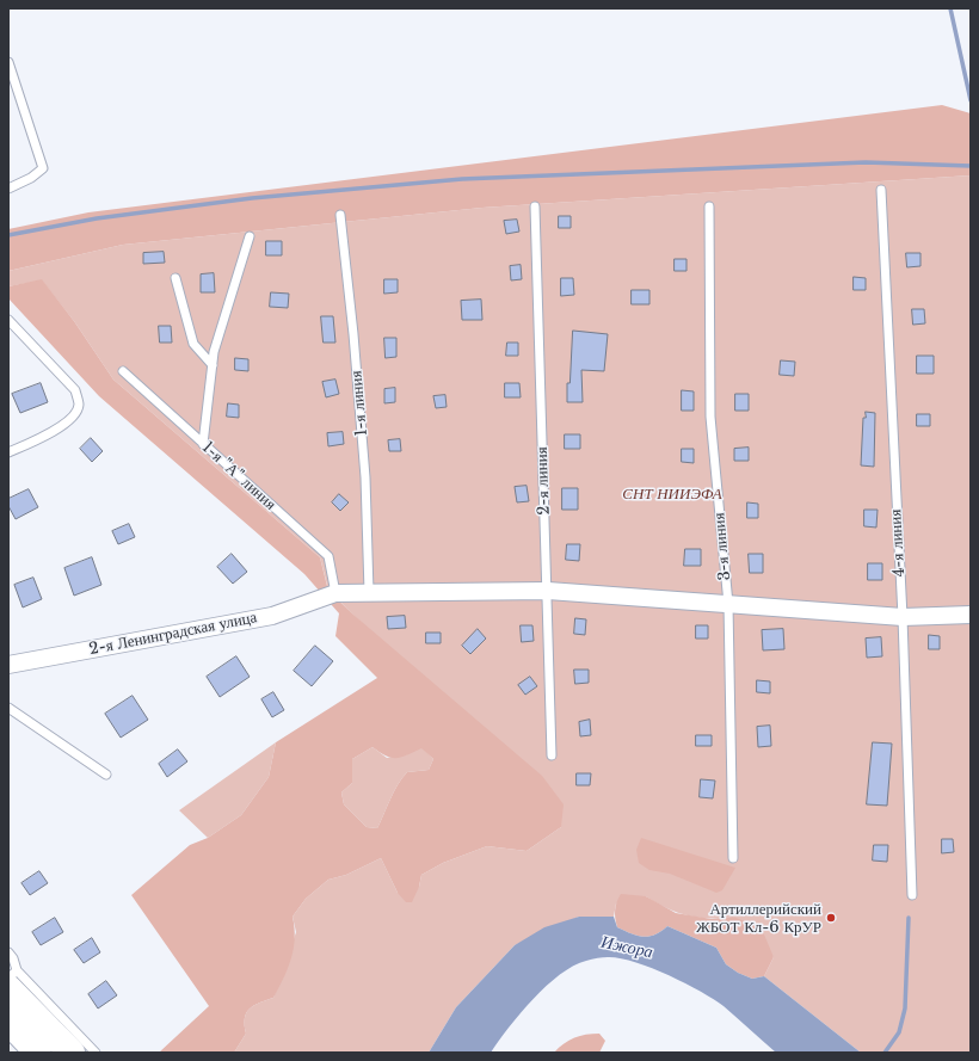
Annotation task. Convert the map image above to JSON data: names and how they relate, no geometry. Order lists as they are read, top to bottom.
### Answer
{
  "streets": {
    "street": ["2-я Ленинградская улица"],
    "lane": [
      "1-я линия",
      "1-я \"А\" линия",
      "2-я линия",
      "4-я линия",
      "3-я линия"
    ]
  },
  "crossings": [
    ["1-я линия", "2-я Ленинградская улица"],
    ["1-я \"А\" линия", "2-я Ленинградская улица"],
    ["2-я линия", "2-я Ленинградская улица"],
    ["4-я линия", "2-я Ленинградская улица"],
    ["3-я линия", "2-я Ленинградская улица"]
  ],
  "water": ["Ижора"],
  "parks": ["СНТ НИИЭФА"],
  "places": ["Артиллерийский ЖБОТ Кл-6 КрУР"]
}
